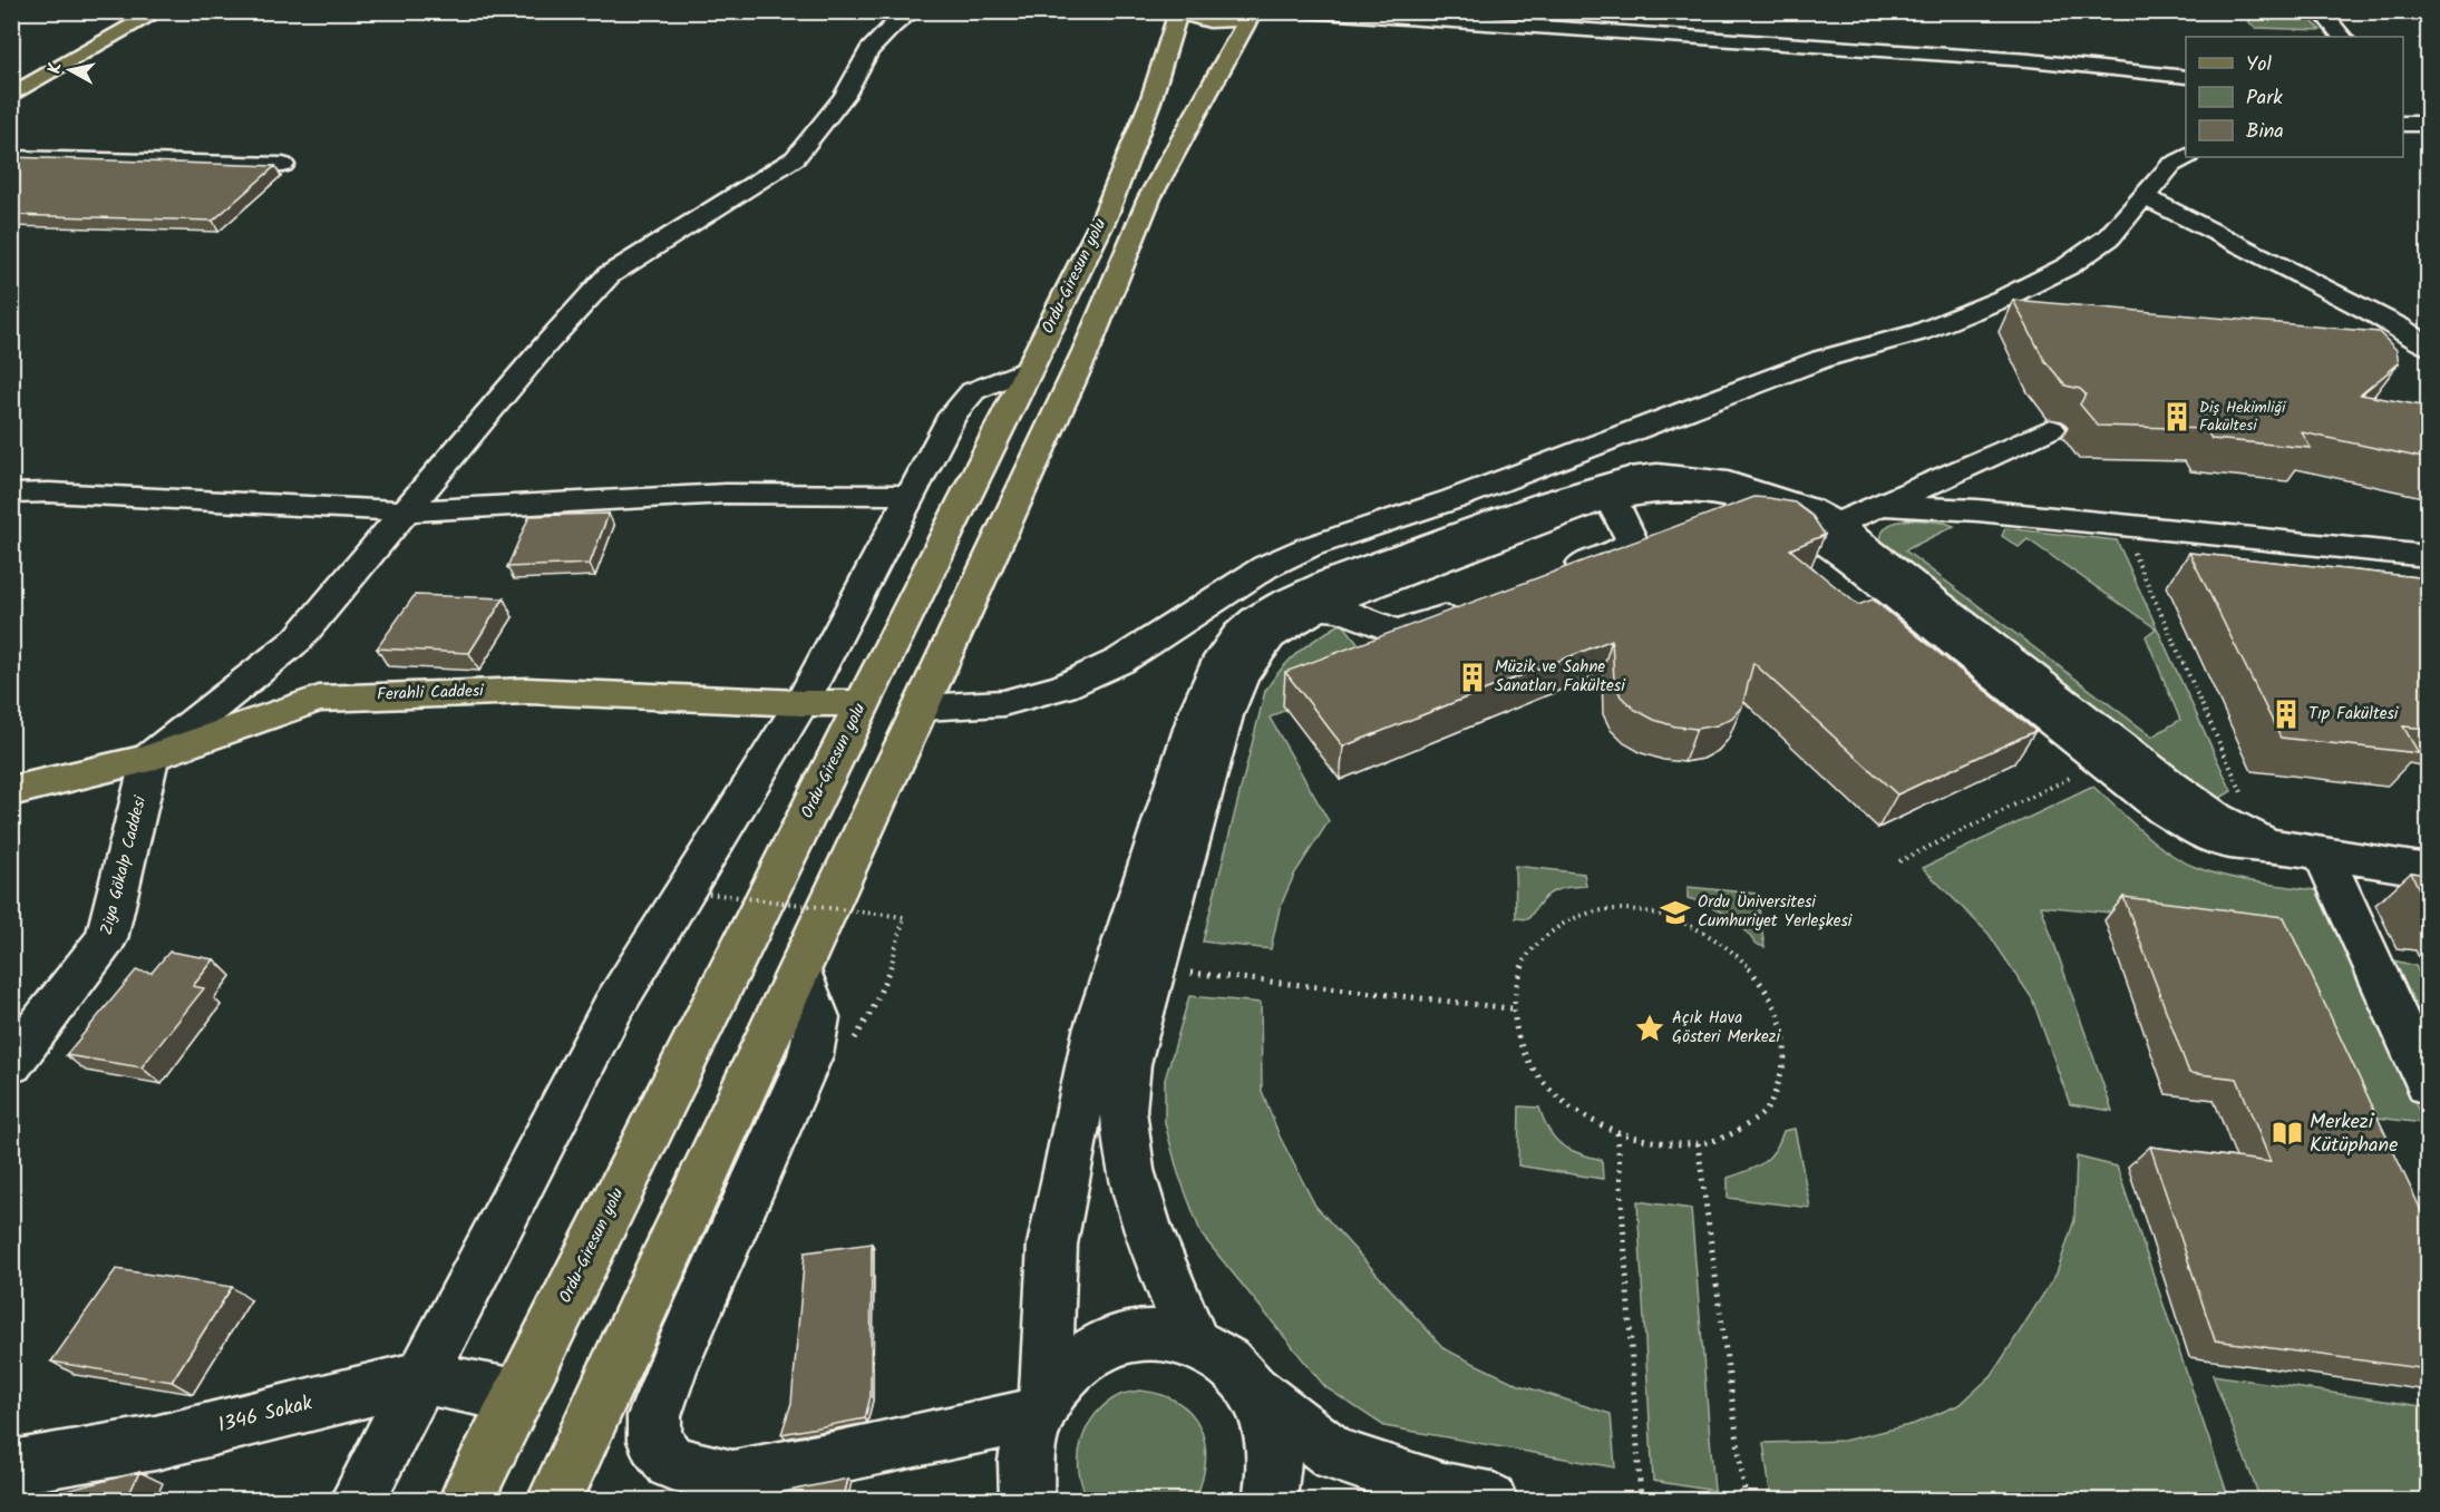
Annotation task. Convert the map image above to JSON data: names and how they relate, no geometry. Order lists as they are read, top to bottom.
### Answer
{
  "streets": {
    "main road": ["Ordu-Giresun yolu", "Ferahli Caddesi"],
    "street": ["Ziya Gökalp Caddesi", "1346 Sokak"]
  },
  "crossings": [
    ["Ordu-Giresun yolu", "Ferahli Caddesi"],
    ["Ordu-Giresun yolu", "1346 Sokak"],
    ["Ferahli Caddesi", "Ziya Gökalp Caddesi"]
  ],
  "places": {
    "building": ["Diş Hekimliği Fakültesi", "Müzik ve Sahne Sanatları Fakültesi", "Tıp Fakültesi"],
    "school or university": ["Ordu Üniversitesi Cumhuriyet Yerleşkesi"],
    "place": ["Açık Hava Gösteri Merkezi"],
    "library": ["Merkezi Kütüphane"]
  },
  "legend": ["Yol", "Park", "Bina"],
  "north": "left"
}
